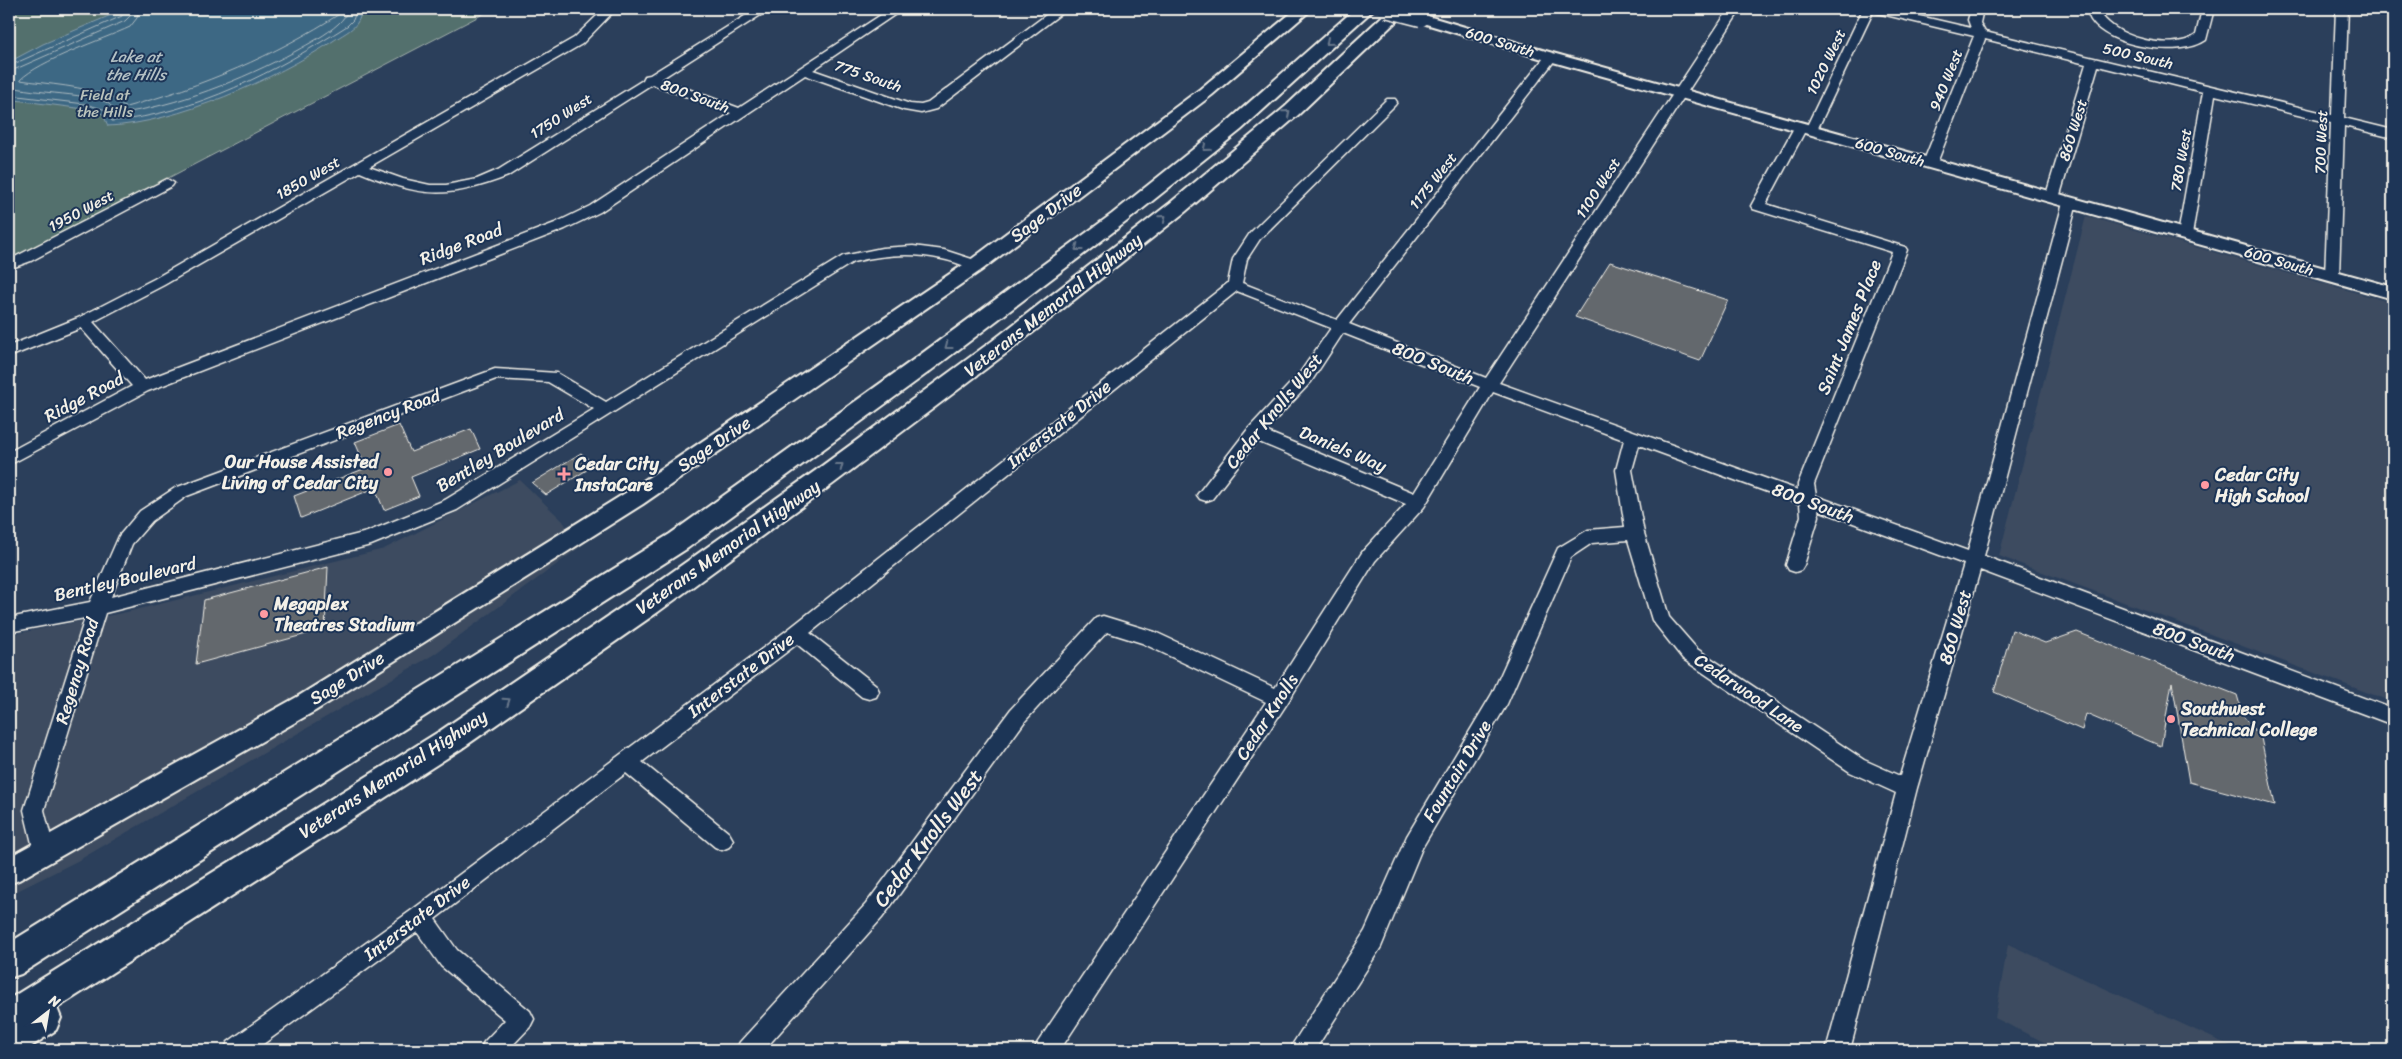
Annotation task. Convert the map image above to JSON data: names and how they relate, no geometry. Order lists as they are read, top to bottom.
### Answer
{
  "streets": {
    "highway": ["Veterans Memorial Highway"],
    "main road": ["600 South", "Sage Drive"],
    "street": [
      "500 South",
      "1020 West",
      "775 South",
      "940 West",
      "800 South",
      "1750 West",
      "860 West",
      "700 West",
      "780 West",
      "1850 West",
      "1175 West",
      "1100 West",
      "1950 West",
      "Ridge Road",
      "Saint James Place",
      "Cedar Knolls West",
      "Regency Road",
      "Interstate Drive",
      "Daniels Way",
      "Bentley Boulevard",
      "Cedarwood Lane",
      "Cedar Knolls",
      "Fountain Drive"
    ]
  },
  "crossings": [
    ["600 South", "1020 West"],
    ["600 South", "940 West"],
    ["600 South", "860 West"],
    ["600 South", "700 West"],
    ["600 South", "780 West"],
    ["600 South", "1175 West"],
    ["600 South", "1100 West"],
    ["600 South", "Veterans Memorial Highway"],
    ["600 South", "Saint James Place"],
    ["500 South", "940 West"],
    ["500 South", "860 West"],
    ["500 South", "700 West"],
    ["500 South", "780 West"],
    ["1020 West", "Saint James Place"],
    ["775 South", "Ridge Road"],
    ["800 South", "1750 West"],
    ["800 South", "860 West"],
    ["800 South", "1175 West"],
    ["800 South", "1100 West"],
    ["800 South", "Ridge Road"],
    ["800 South", "Saint James Place"],
    ["800 South", "Cedar Knolls West"],
    ["800 South", "Interstate Drive"],
    ["800 South", "Cedarwood Lane"],
    ["800 South", "Cedar Knolls"],
    ["1750 West", "1850 West"],
    ["860 West", "Cedarwood Lane"],
    ["1175 West", "Cedar Knolls West"],
    ["1100 West", "Cedar Knolls"],
    ["Sage Drive", "Regency Road"],
    ["Sage Drive", "Bentley Boulevard"],
    ["Cedar Knolls West", "Daniels Way"],
    ["Cedar Knolls West", "Cedar Knolls"],
    ["Regency Road", "Bentley Boulevard"],
    ["Daniels Way", "Cedar Knolls"],
    ["Cedarwood Lane", "Fountain Drive"]
  ],
  "water": ["Lake at the Hills"],
  "parks": ["Field at the Hills"],
  "places": {
    "other": [
      "Our House Assisted Living of Cedar City",
      "Cedar City High School",
      "Megaplex Theatres Stadium",
      "Southwest Technical College"
    ],
    "health": ["Cedar City InstaCare"]
  },
  "north": "top right"
}
